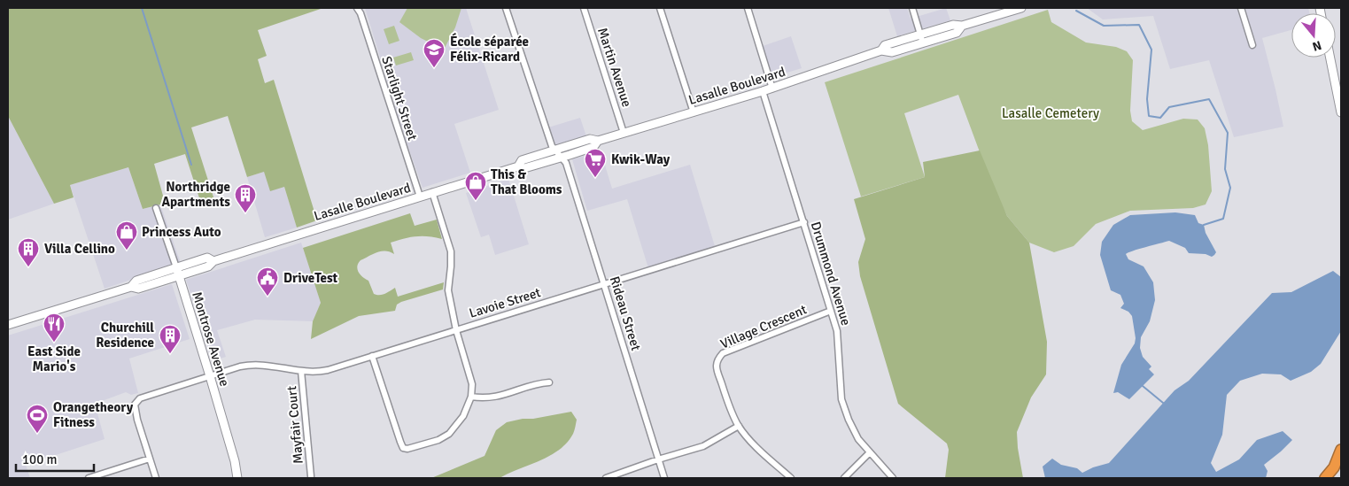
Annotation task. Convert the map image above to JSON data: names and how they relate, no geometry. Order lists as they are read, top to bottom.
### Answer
{
  "streets": {
    "main road": ["Lasalle Boulevard", "Montrose Avenue"],
    "street": [
      "Martin Avenue",
      "Starlight Street",
      "Drummond Avenue",
      "Lavoie Street",
      "Rideau Street",
      "Village Crescent",
      "Mayfair Court"
    ]
  },
  "crossings": [
    ["Martin Avenue", "Lasalle Boulevard"],
    ["Lasalle Boulevard", "Starlight Street"],
    ["Lasalle Boulevard", "Drummond Avenue"],
    ["Lasalle Boulevard", "Rideau Street"],
    ["Lasalle Boulevard", "Montrose Avenue"],
    ["Drummond Avenue", "Lavoie Street"],
    ["Drummond Avenue", "Village Crescent"],
    ["Lavoie Street", "Rideau Street"],
    ["Lavoie Street", "Montrose Avenue"],
    ["Lavoie Street", "Mayfair Court"]
  ],
  "parks": ["Lasalle Cemetery"],
  "places": {
    "school or university": ["École séparée Félix-Ricard"],
    "supermarket": ["Kwik-Way"],
    "shop": ["This & That Blooms", "Princess Auto"],
    "building": ["Northridge Apartments", "Villa Cellino", "Churchill Residence"],
    "public building": ["DriveTest"],
    "restaurant": ["East Side Mario's"],
    "sports": ["Orangetheory Fitness"]
  },
  "scale_bar": "100 m",
  "north": "bottom"
}
